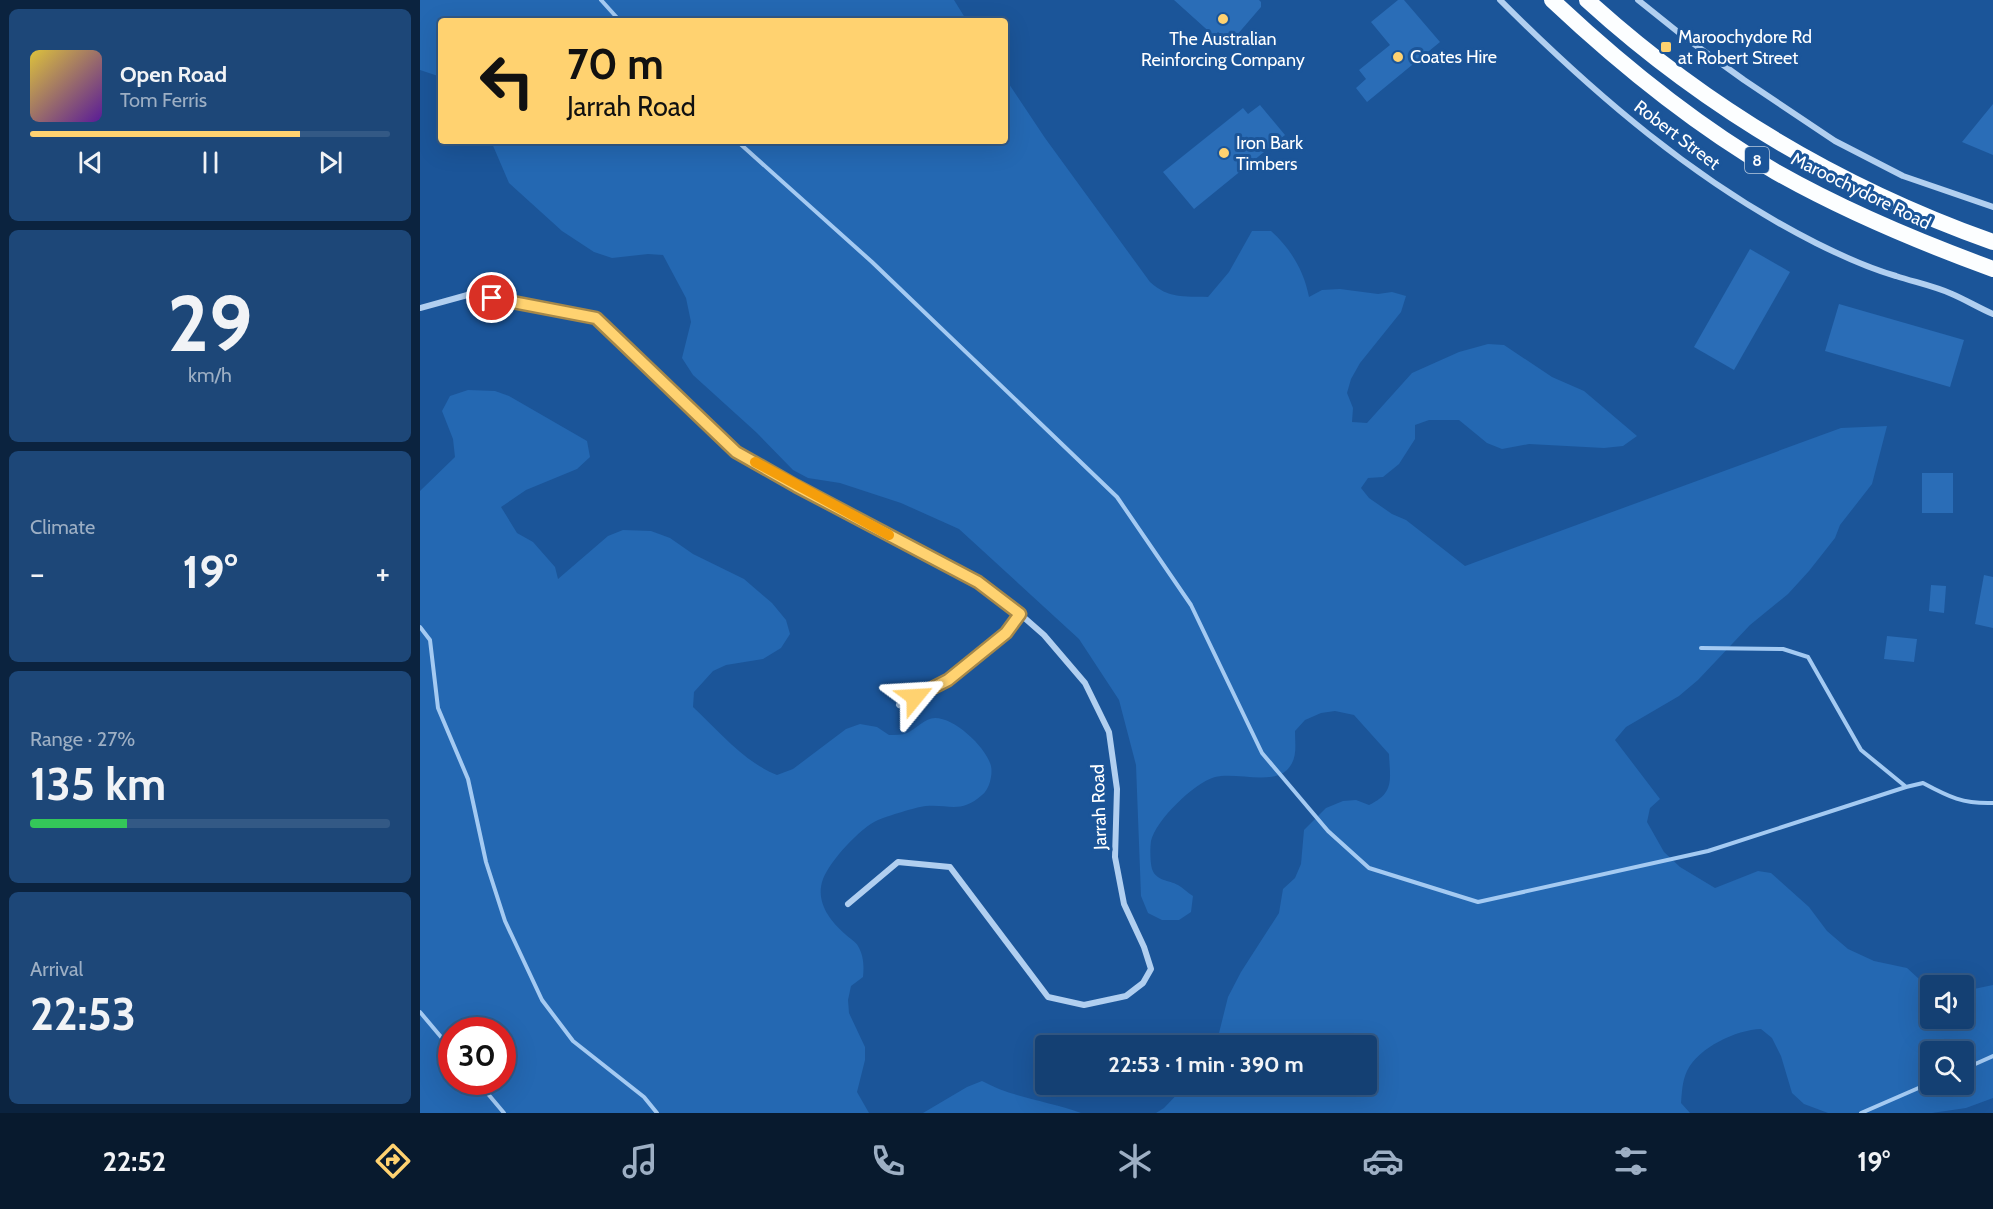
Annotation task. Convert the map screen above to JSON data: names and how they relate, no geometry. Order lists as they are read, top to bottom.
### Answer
{
  "streets": {
    "highway": ["8", "Maroochydore Road"],
    "street": ["Robert Street", "Jarrah Road"]
  },
  "places": {
    "other": ["The Australian Reinforcing Company", "Coates Hire", "Iron Bark Timbers"],
    "transit": ["Maroochydore Rd at Robert Street"]
  },
  "page": {
    "turn": ["70 m", "Jarrah Road"],
    "song": ["Open Road", "Tom Ferris"],
    "tile": [
      ["29", "km/h"],
      "Climate",
      ["Range · 27%", "135 km"],
      ["Arrival", "22:53"]
    ],
    "heat": ["−", "19°", "+"],
    "limit": "30",
    "trip": "22:53 · 1 min · 390 m",
    "tabs": ["22:52", "19°"]
  }
}
